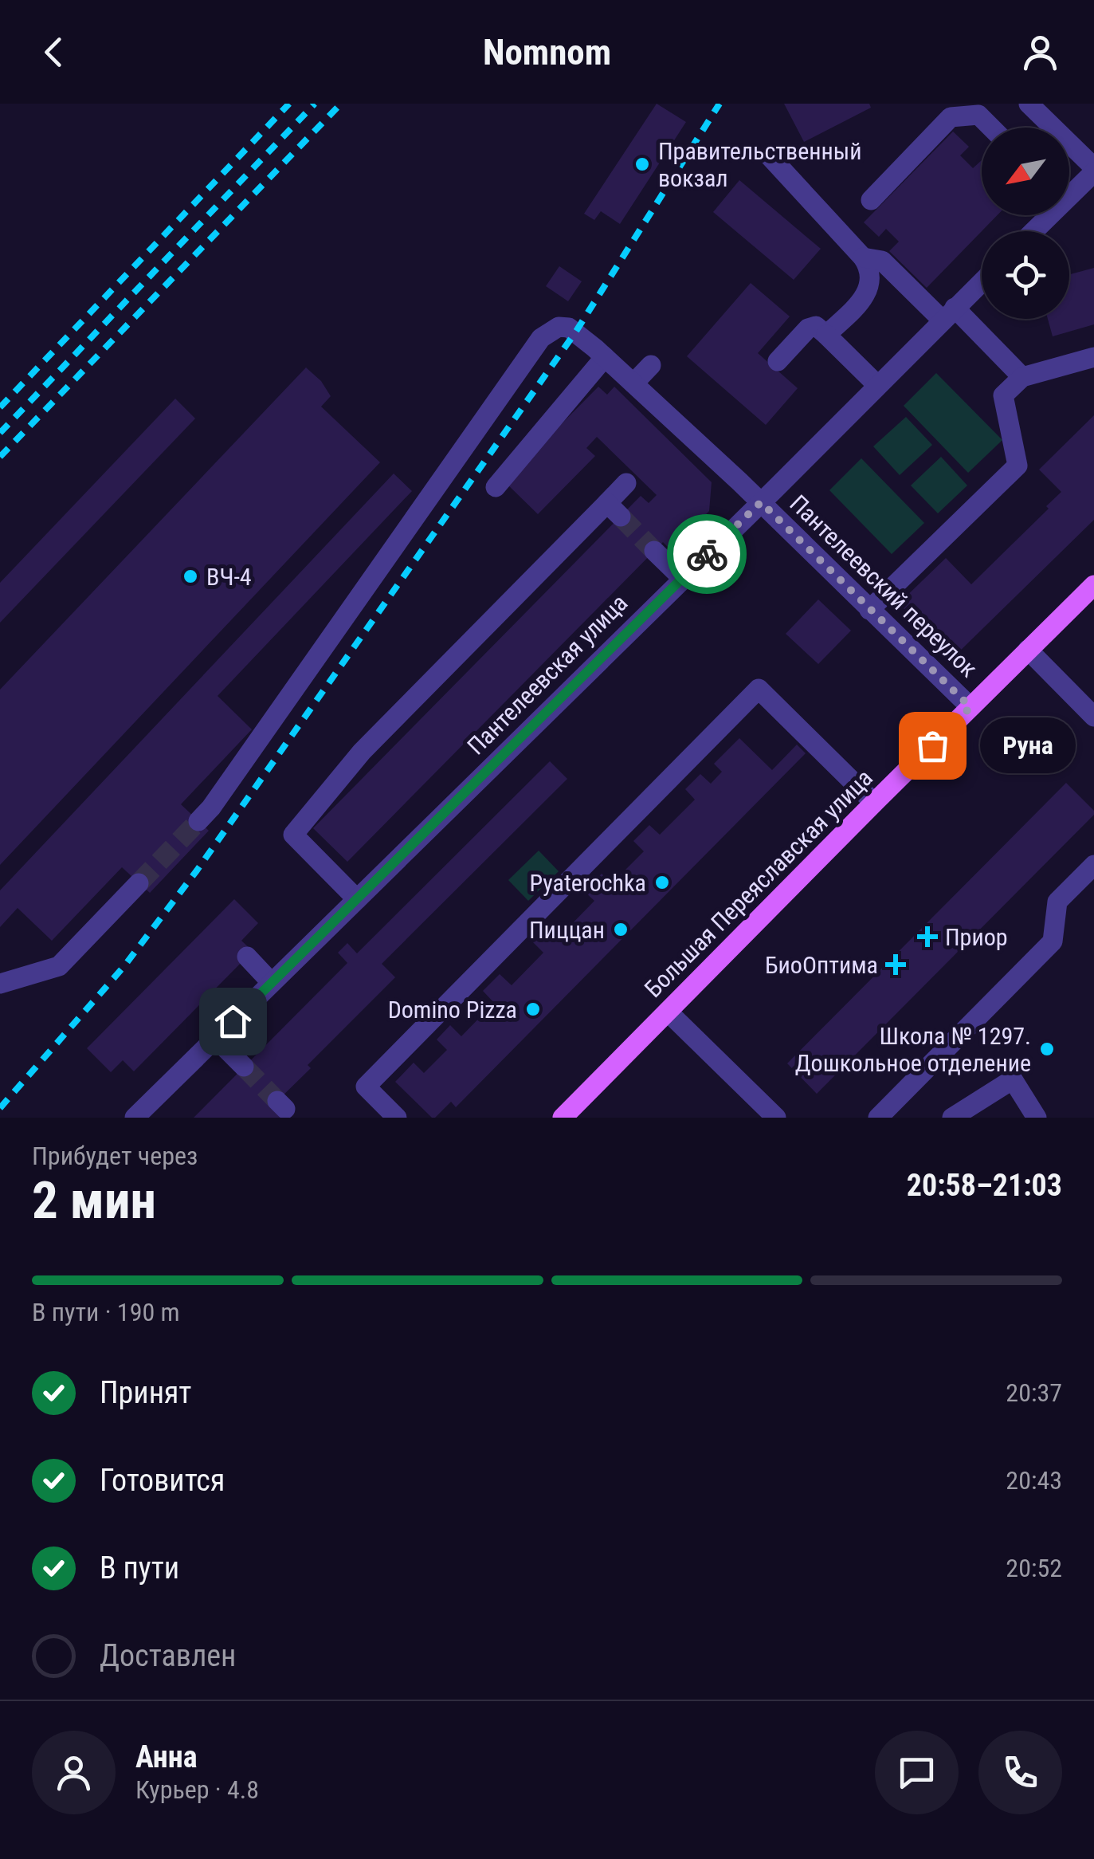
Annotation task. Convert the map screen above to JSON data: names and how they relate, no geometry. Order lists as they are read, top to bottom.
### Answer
{
  "streets": {
    "main road": ["Большая Переяславская улица"],
    "street": ["Пантелеевский переулок", "Пантелеевская улица"]
  },
  "crossings": [
    ["Пантелеевский переулок", "Пантелеевская улица"],
    ["Пантелеевский переулок", "Большая Переяславская улица"]
  ],
  "places": {
    "other": [
      "Правительственный вокзал",
      "ВЧ-4",
      "Руна",
      "Pyaterochka",
      "Пиццан",
      "Domino Pizza",
      "Школа № 1297. Дошкольное отделение"
    ],
    "health": ["Приор", "БиоОптима"]
  },
  "north": "bottom left",
  "page": {
    "header": "Nomnom",
    "bubble": "Руна",
    "heading": ["2 мин", "Прибудет через", "20:58–21:03"],
    "panel": ["Анна", "Курьер · 4.8"],
    "bar": "В пути · 190 m",
    "list": [
      ["Принят", "20:37"],
      ["Готовится", "20:43"],
      ["В пути", "20:52"],
      "Доставлен"
    ]
  }
}
